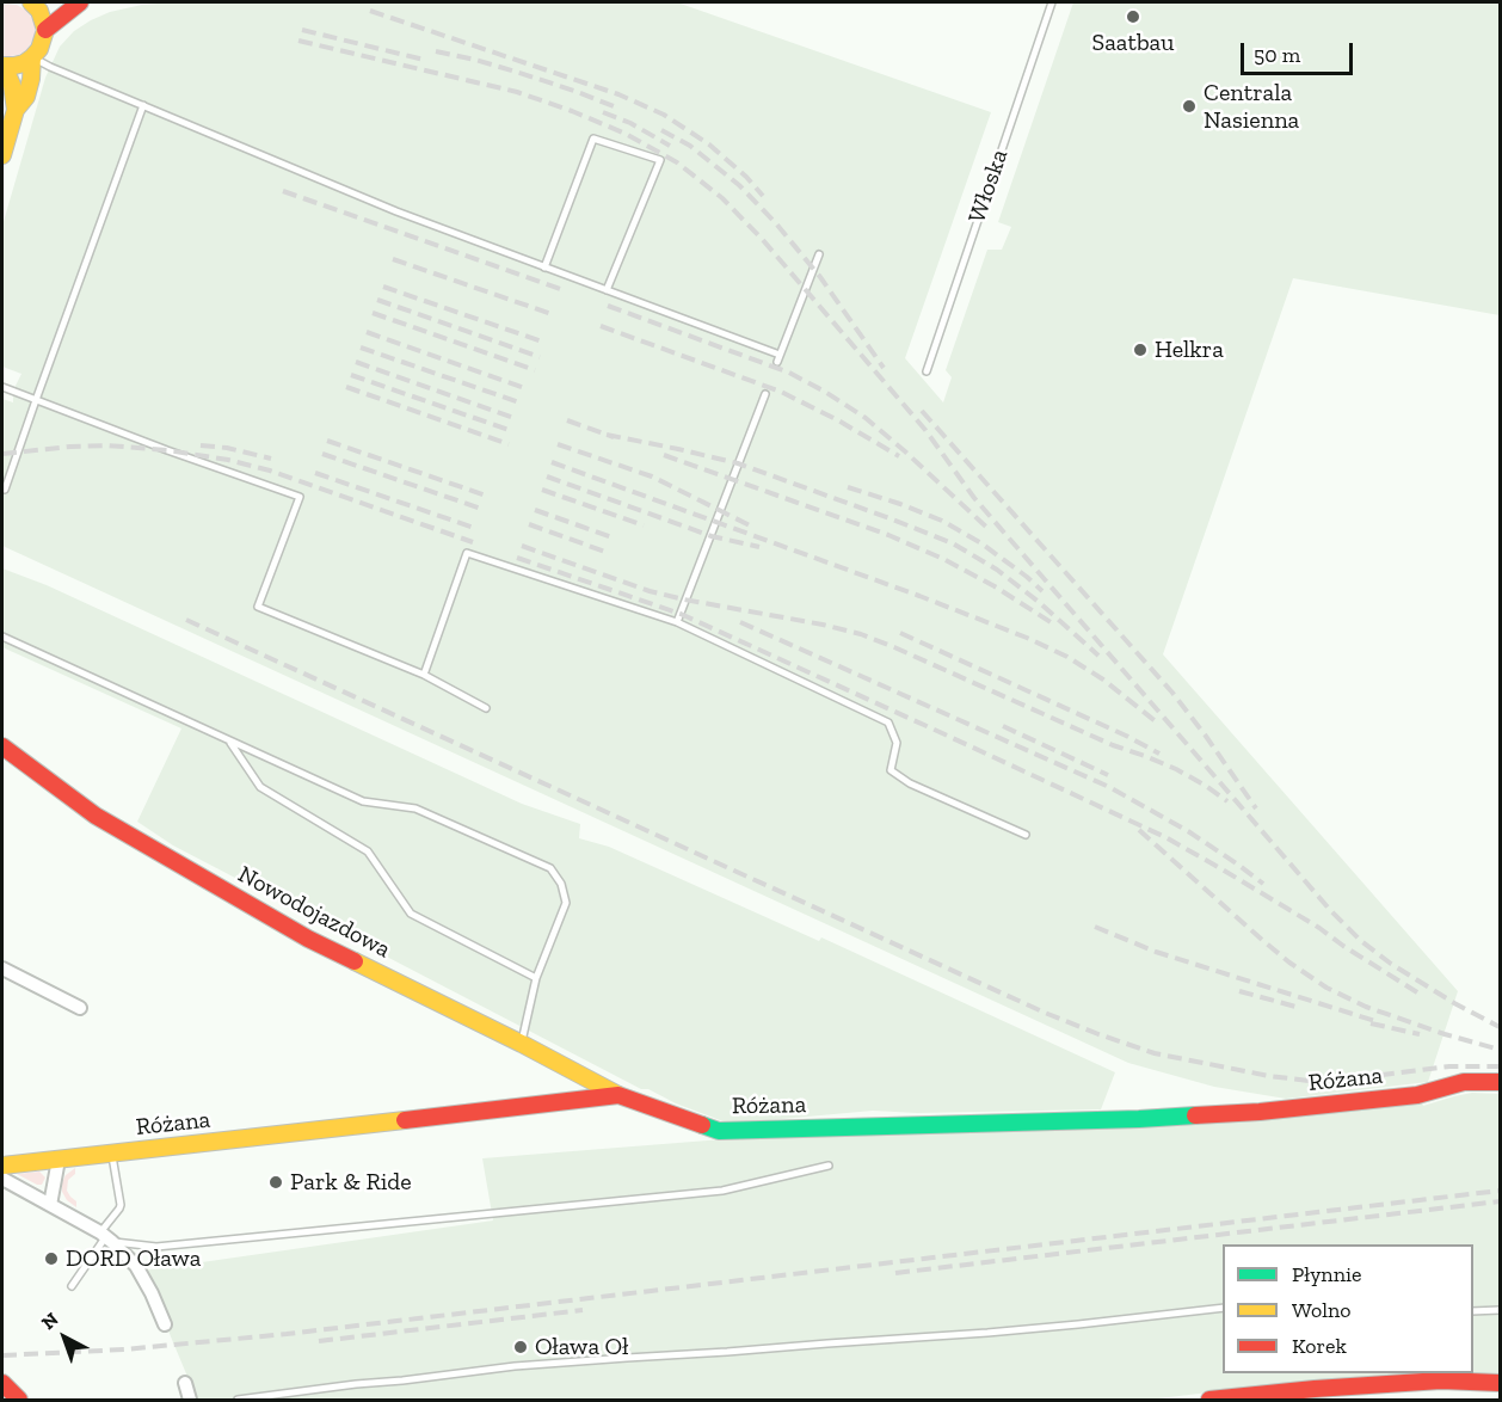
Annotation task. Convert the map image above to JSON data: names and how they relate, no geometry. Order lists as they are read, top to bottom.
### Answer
{
  "streets": {
    "street": ["Nowodojazdowa", "Różana"],
    "lane": ["Włoska"]
  },
  "crossings": [
    ["Nowodojazdowa", "Różana"]
  ],
  "places": [
    "Saatbau",
    "Centrala Nasienna",
    "Helkra",
    "Park & Ride",
    "DORD Oława",
    "Oława Oł"
  ],
  "legend": ["Płynnie", "Wolno", "Korek"],
  "scale_bar": "50 m",
  "north": "top left"
}
